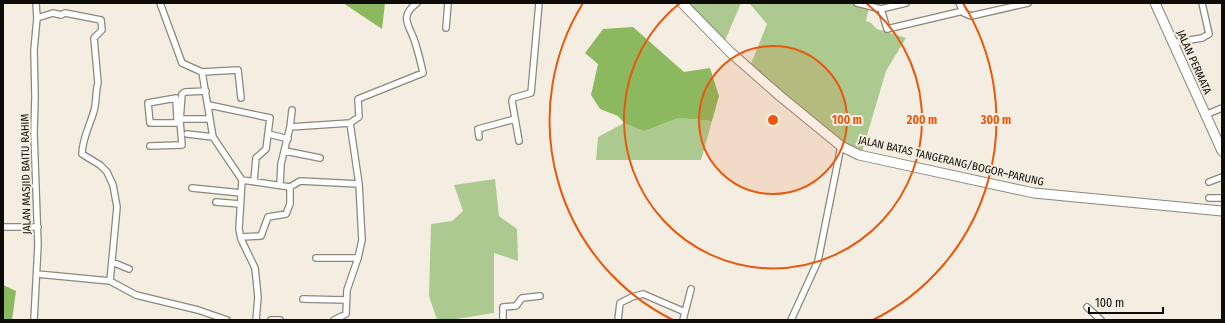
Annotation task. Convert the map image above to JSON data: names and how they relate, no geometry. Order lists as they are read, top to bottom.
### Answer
{
  "streets": {
    "main road": ["JALAN PERMATA", "JALAN BATAS TANGERANG/BOGOR–PARUNG"],
    "street": ["JALAN MASJID BAITU RAHIM"]
  },
  "scale_bar": "100 m",
  "rings": ["100 m", "200 m", "300 m"]
}
